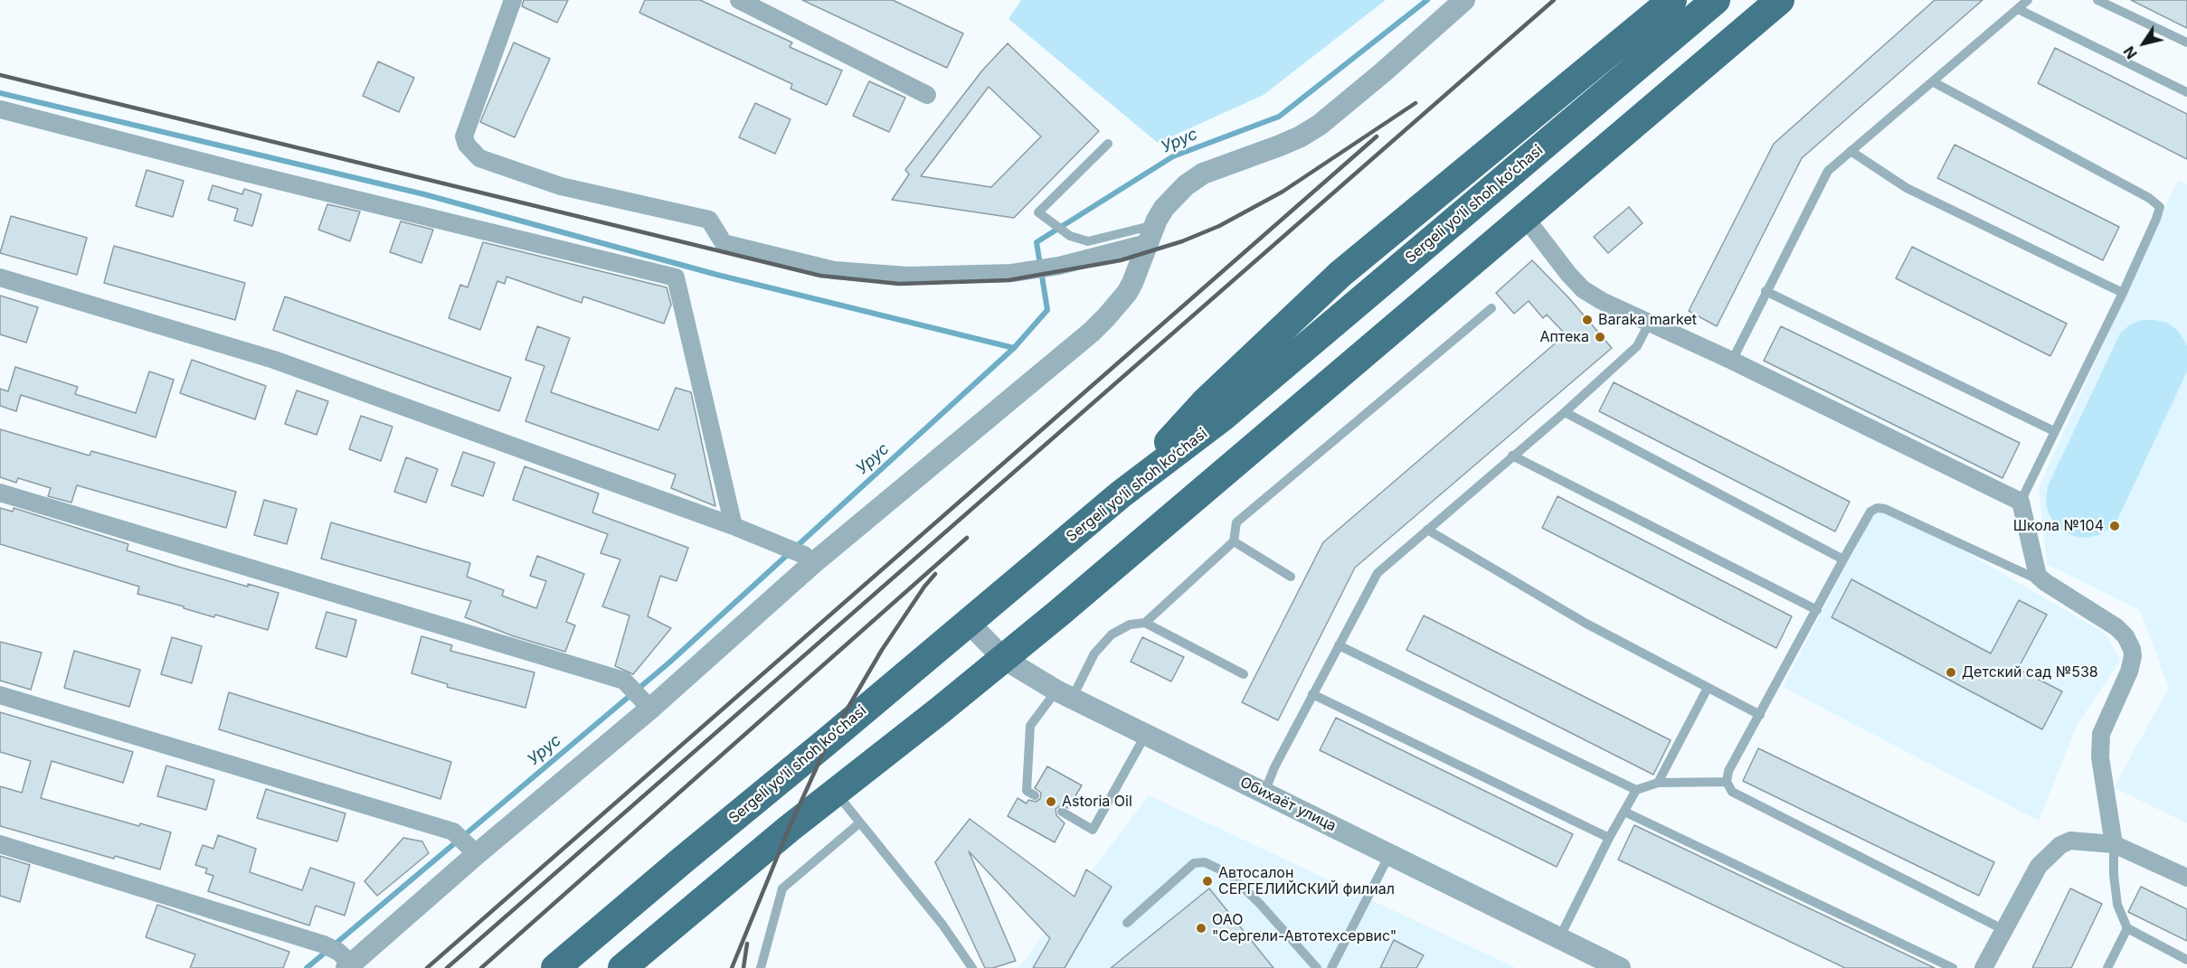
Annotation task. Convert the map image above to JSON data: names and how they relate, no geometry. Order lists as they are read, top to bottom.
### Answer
{
  "streets": {
    "main road": ["Sergeli yo‘li shoh ko‘chasi"],
    "street": ["Обихаёт улица"]
  },
  "crossings": [
    ["Sergeli yo‘li shoh ko‘chasi", "Обихаёт улица"]
  ],
  "water": ["Урус"],
  "places": [
    "Baraka market",
    "Аптека",
    "Школа №104",
    "Детский сад №538",
    "Astoria Oil",
    "Автосалон СЕРГЕЛИЙСКИЙ филиал",
    "ОАО \"Сергели-Автотехсервис\""
  ],
  "north": "bottom left"
}
